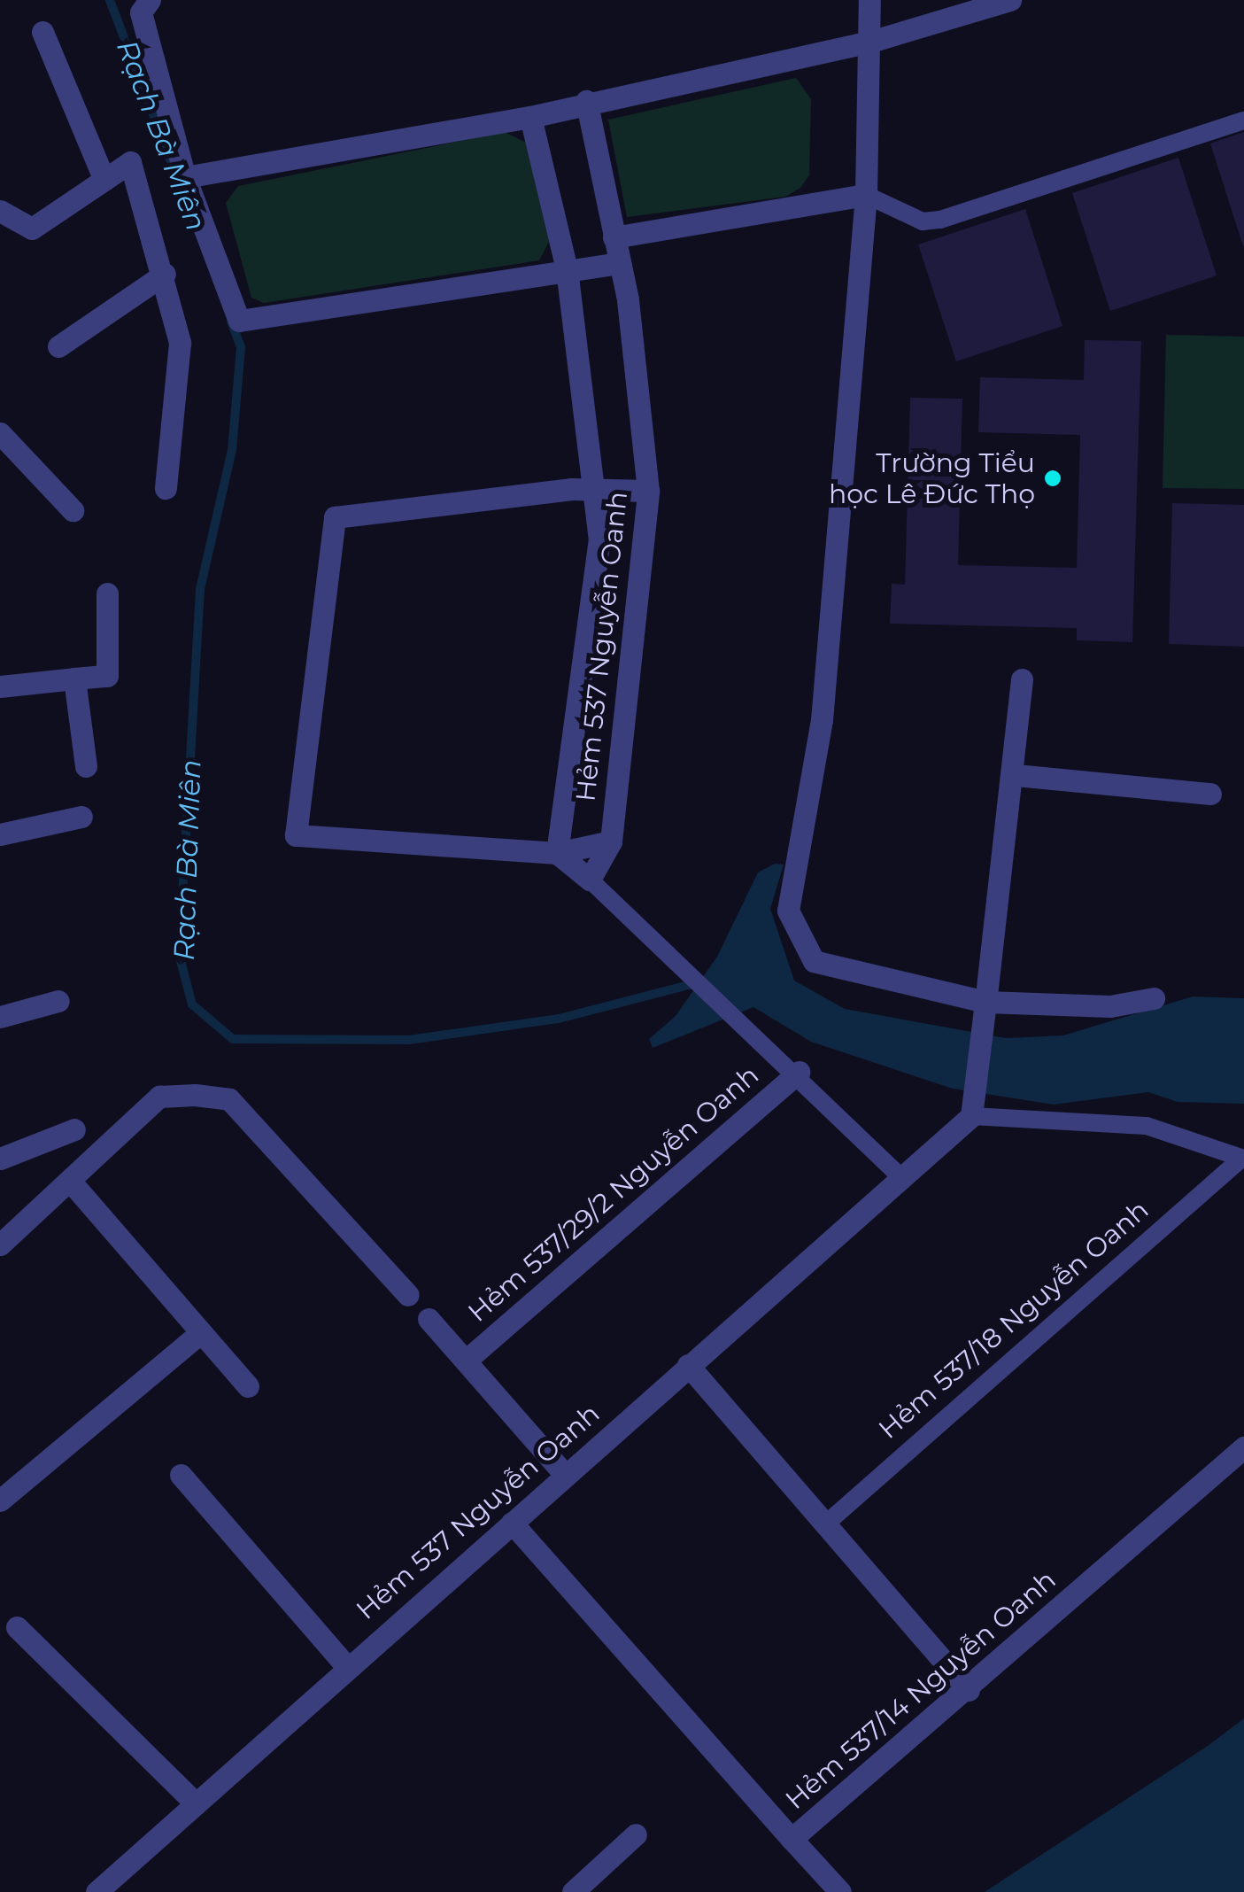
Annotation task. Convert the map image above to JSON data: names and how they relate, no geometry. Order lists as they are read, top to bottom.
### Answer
{
  "streets": {
    "street": ["Hẻm 537 Nguyễn Oanh", "Hẻm 537/29/2 Nguyễn Oanh", "Hẻm 537/14 Nguyễn Oanh"],
    "lane": ["Hẻm 537/18 Nguyễn Oanh"]
  },
  "crossings": [
    ["Hẻm 537 Nguyễn Oanh", "Hẻm 537/14 Nguyễn Oanh"]
  ],
  "water": ["Rạch Bà Miên"],
  "places": ["Trường Tiểu học Lê Đức Thọ"]
}
